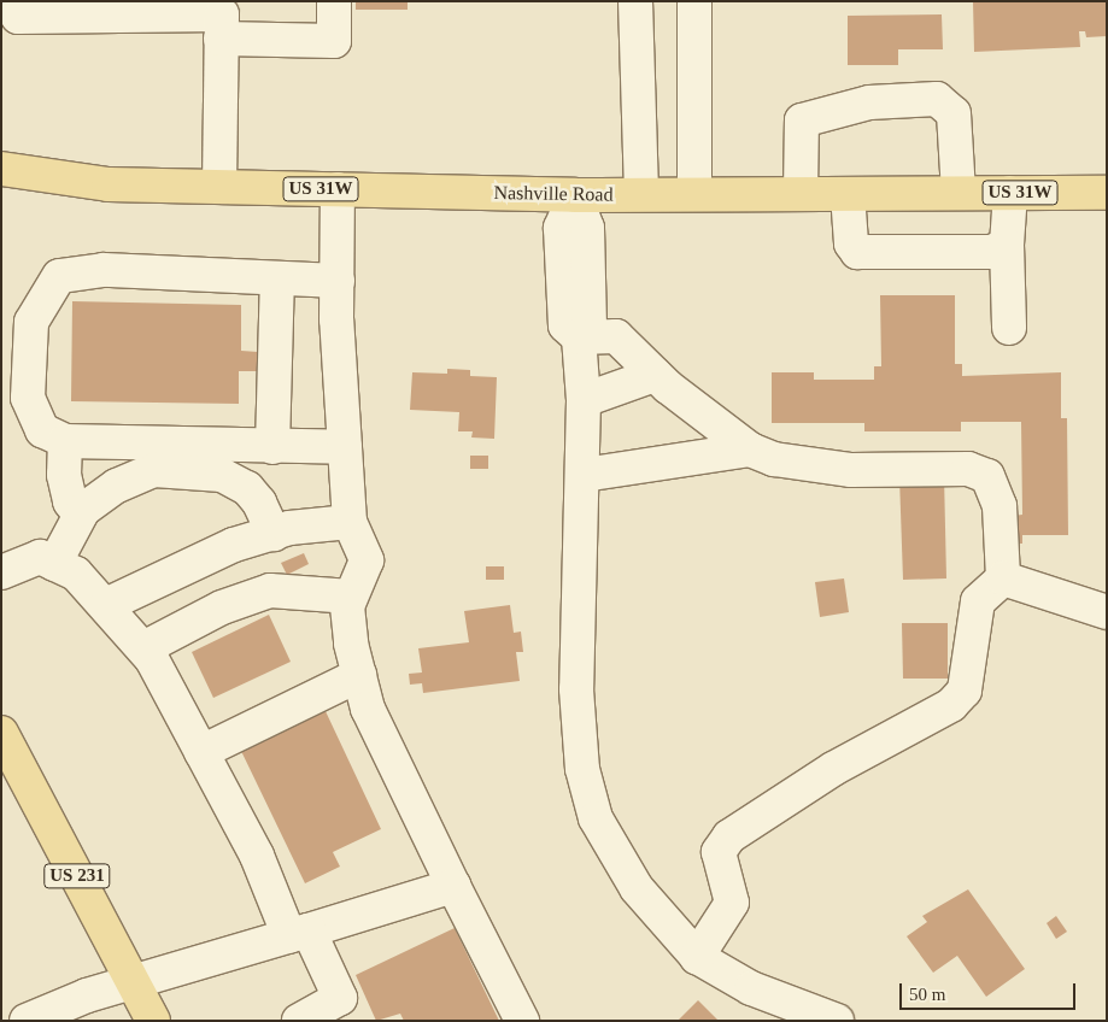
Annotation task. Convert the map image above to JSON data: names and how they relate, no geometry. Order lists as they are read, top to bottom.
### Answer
{
  "streets": {
    "main road": ["US 31W", "Nashville Road", "US 231"]
  },
  "scale_bar": "50 m"
}
